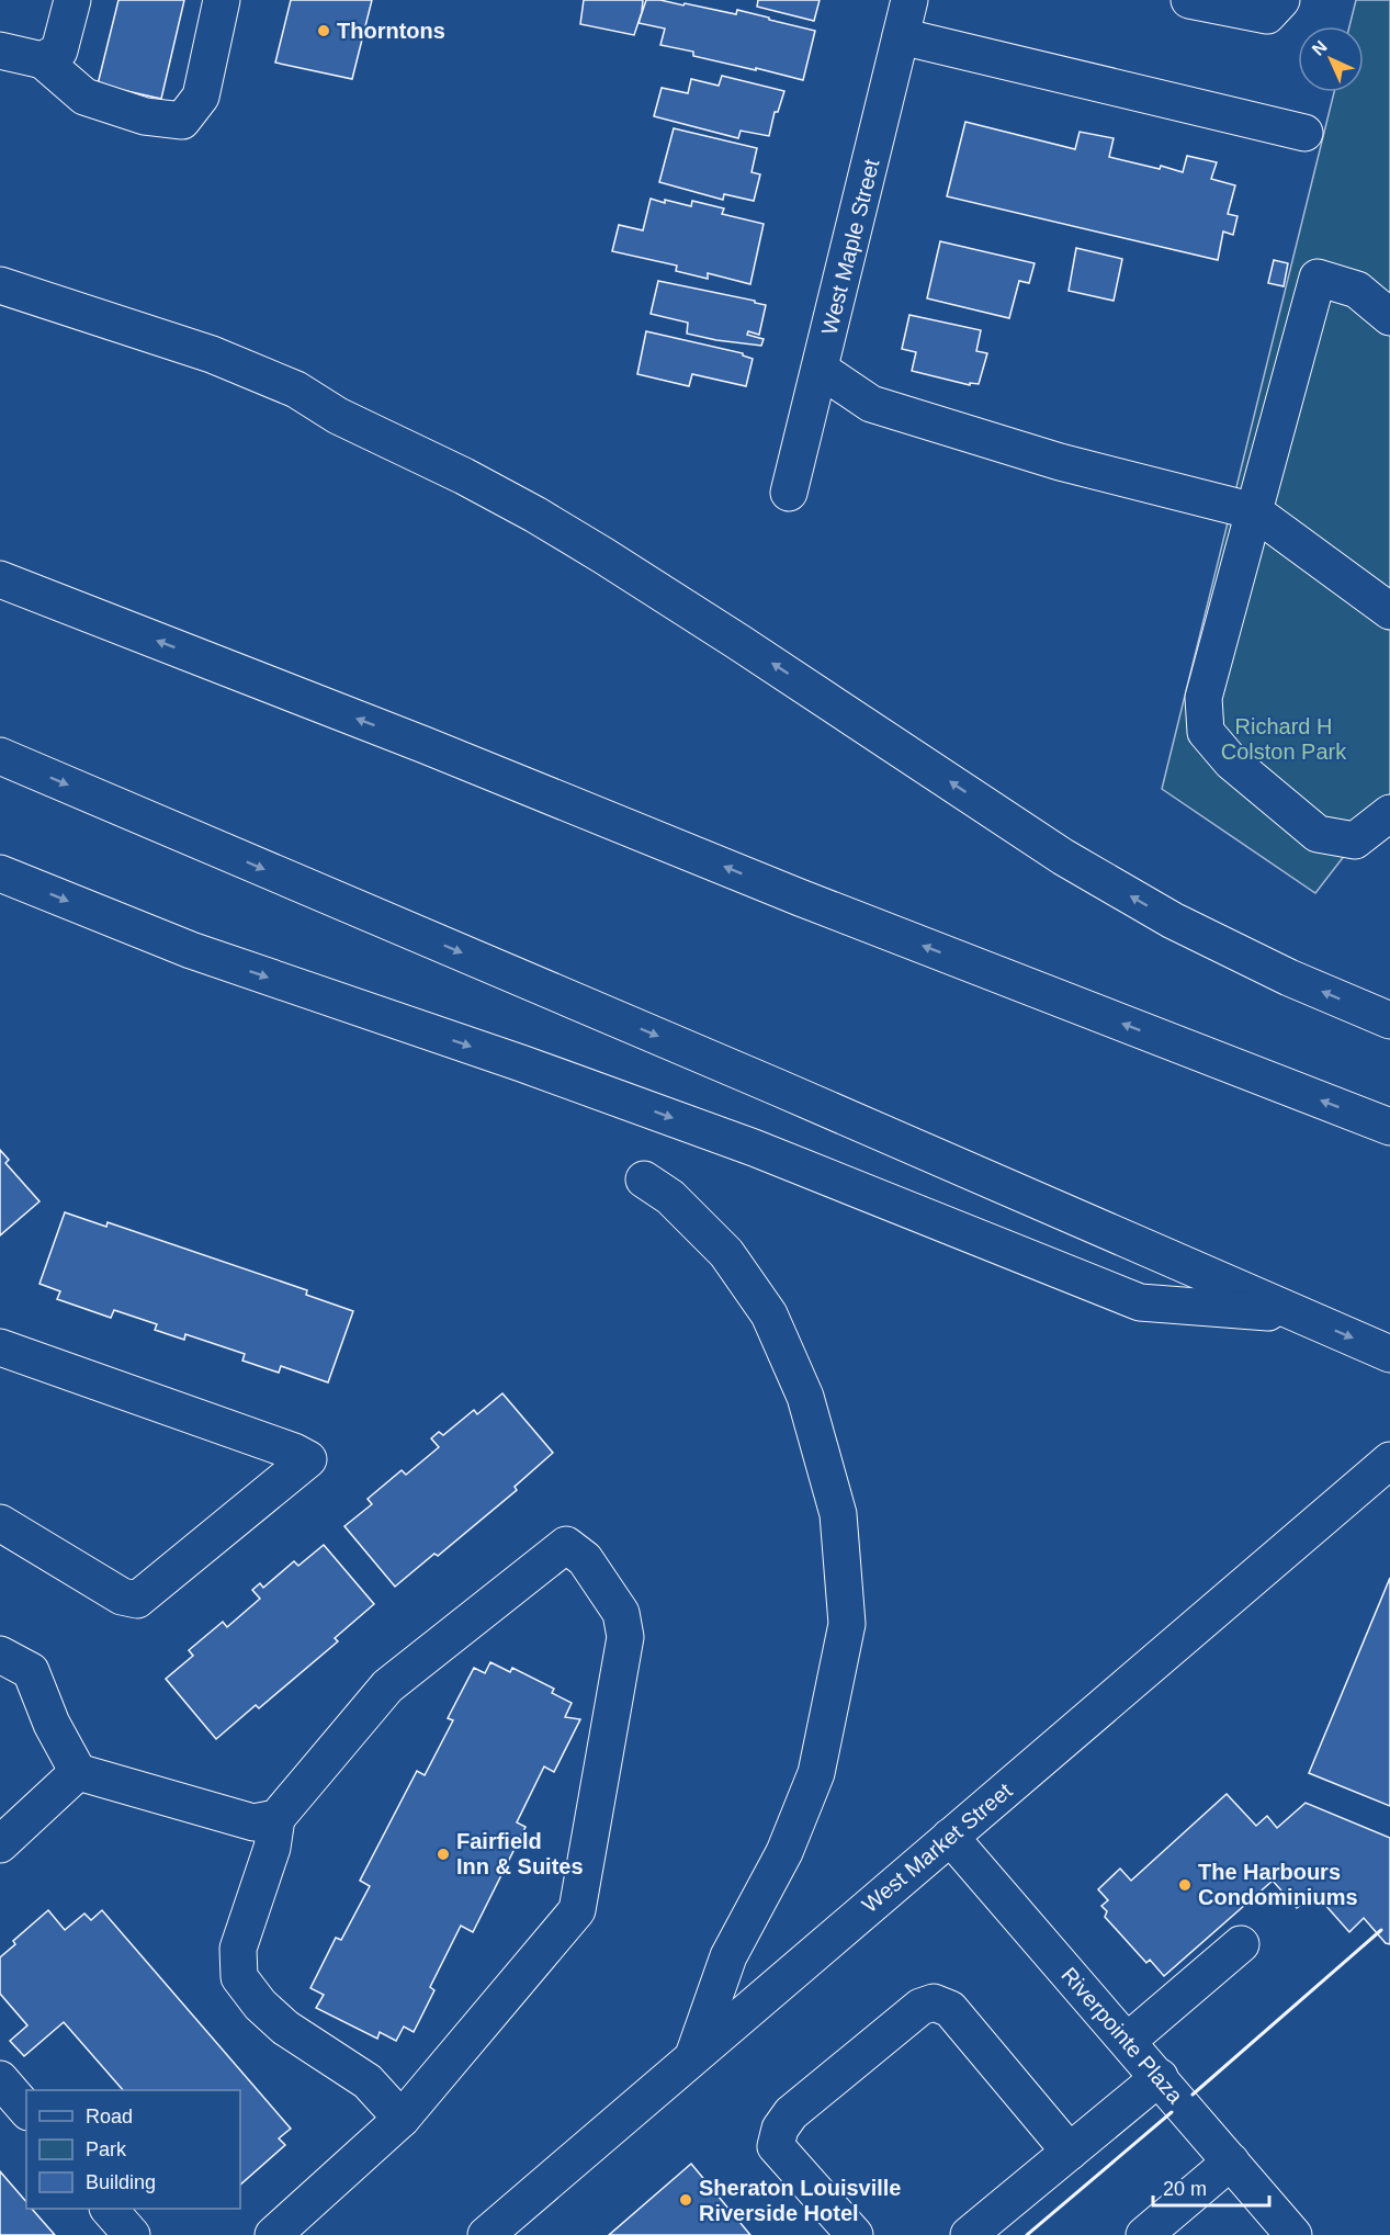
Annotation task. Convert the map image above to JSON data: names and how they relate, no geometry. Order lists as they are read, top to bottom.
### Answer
{
  "streets": {
    "main road": ["West Maple Street", "West Market Street", "Riverpointe Plaza"]
  },
  "crossings": [
    ["West Market Street", "Riverpointe Plaza"]
  ],
  "parks": ["Richard H Colston Park"],
  "places": [
    "Thorntons",
    "Fairfield Inn & Suites",
    "The Harbours Condominiums",
    "Sheraton Louisville Riverside Hotel"
  ],
  "legend": ["Road", "Park", "Building"],
  "scale_bar": "20 m",
  "north": "top left"
}
